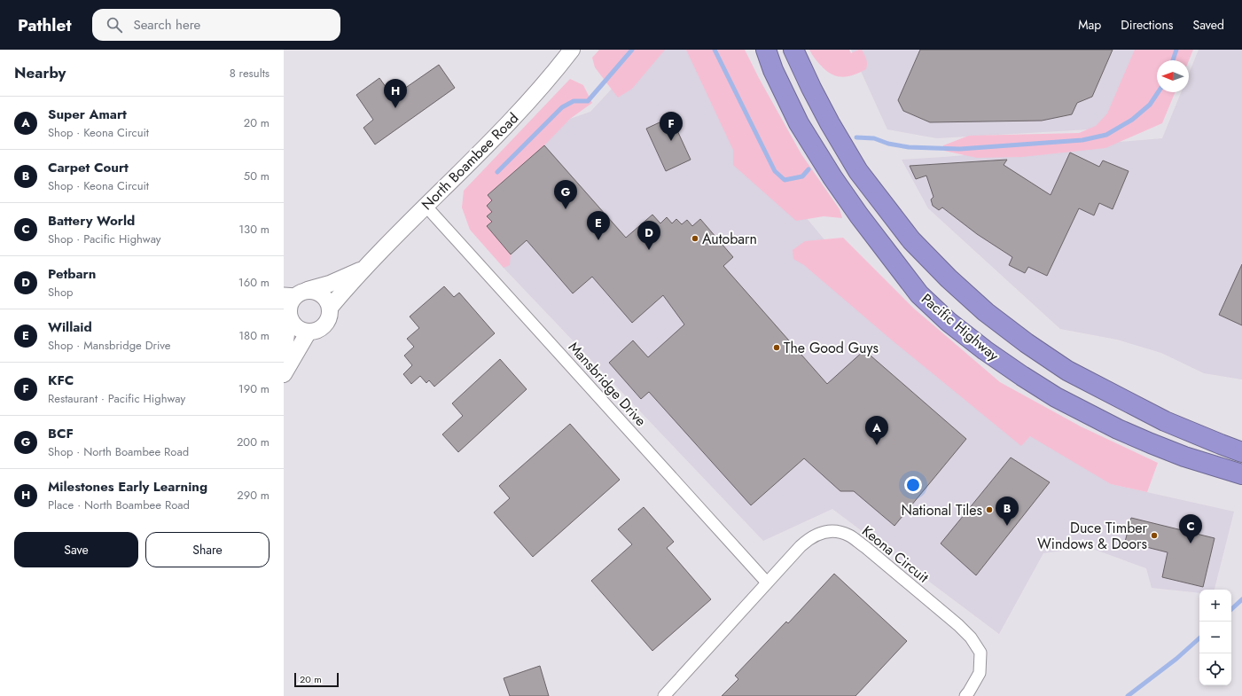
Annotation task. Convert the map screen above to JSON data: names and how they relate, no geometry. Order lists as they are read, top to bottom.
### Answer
{
  "streets": {
    "highway": ["Pacific Highway"],
    "street": ["North Boambee Road", "Mansbridge Drive", "Keona Circuit"]
  },
  "crossings": [
    ["North Boambee Road", "Mansbridge Drive"],
    ["Mansbridge Drive", "Keona Circuit"]
  ],
  "places": [
    "Autobarn",
    "The Good Guys",
    "National Tiles",
    "Duce Timber Windows & Doors"
  ],
  "scale_bar": "20 m",
  "north": "left",
  "page": {
    "header": "Pathlet",
    "search": "Search here",
    "nav": ["Map", "Directions", "Saved"],
    "heading": ["Nearby", "8 results"],
    "pins": [
      "H",
      "F",
      "G",
      "E",
      "D",
      "A",
      "B",
      "C"
    ],
    "list": [
      {
        "mark": "A",
        "name": "Super Amart",
        "note": "Shop · Keona Circuit",
        "value": "20 m"
      },
      {
        "mark": "B",
        "name": "Carpet Court",
        "note": "Shop · Keona Circuit",
        "value": "50 m"
      },
      {
        "mark": "C",
        "name": "Battery World",
        "note": "Shop · Pacific Highway",
        "value": "130 m"
      },
      {
        "mark": "D",
        "name": "Petbarn",
        "note": "Shop",
        "value": "160 m"
      },
      {
        "mark": "E",
        "name": "Willaid",
        "note": "Shop · Mansbridge Drive",
        "value": "180 m"
      },
      {
        "mark": "F",
        "name": "KFC",
        "note": "Restaurant · Pacific Highway",
        "value": "190 m"
      },
      {
        "mark": "G",
        "name": "BCF",
        "note": "Shop · North Boambee Road",
        "value": "200 m"
      },
      {
        "mark": "H",
        "name": "Milestones Early Learning",
        "note": "Place · North Boambee Road",
        "value": "290 m"
      }
    ],
    "buttons": ["Save", "Share"],
    "map_buttons": ["+", "−"],
    "scale": "20 m"
  }
}
